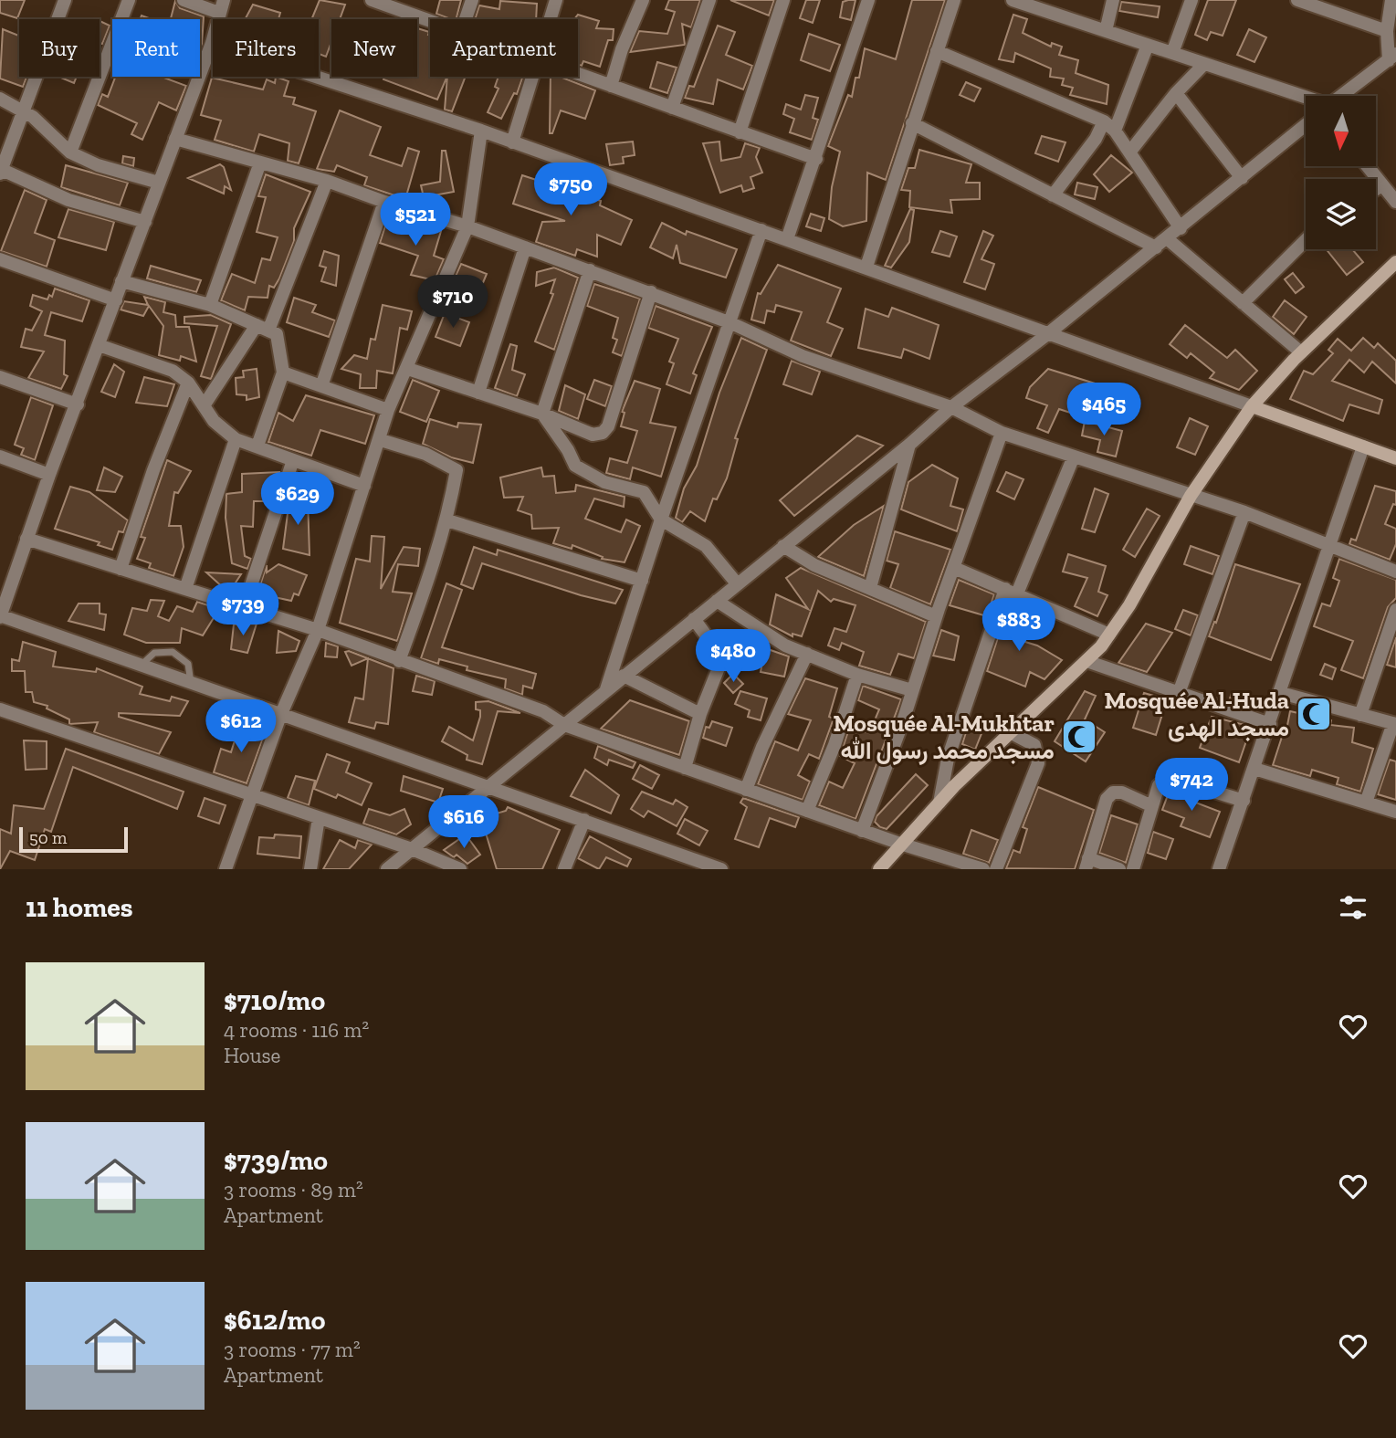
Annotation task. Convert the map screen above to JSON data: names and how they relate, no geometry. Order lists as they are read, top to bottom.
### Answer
{
  "places": {
    "mosque": ["Mosquée Al-Huda مسجد الهدى", "Mosquée Al-Mukhtar مسجد محمد رسول الله"]
  },
  "scale_bar": "50 m",
  "north": "bottom",
  "page": {
    "chip": [
      "Buy",
      "Rent",
      "Filters",
      "New",
      "Apartment"
    ],
    "price": [
      "$750",
      "$521",
      "$710",
      "$465",
      "$629",
      "$739",
      "$883",
      "$480",
      "$612",
      "$742",
      "$616"
    ],
    "scale": "50 m",
    "heading": "11 homes",
    "list": [
      {
        "name": "$710/mo",
        "note": "4 rooms · 116 m² · House"
      },
      {
        "name": "$739/mo",
        "note": "3 rooms · 89 m² · Apartment"
      },
      {
        "name": "$612/mo",
        "note": "3 rooms · 77 m² · Apartment"
      }
    ]
  }
}
